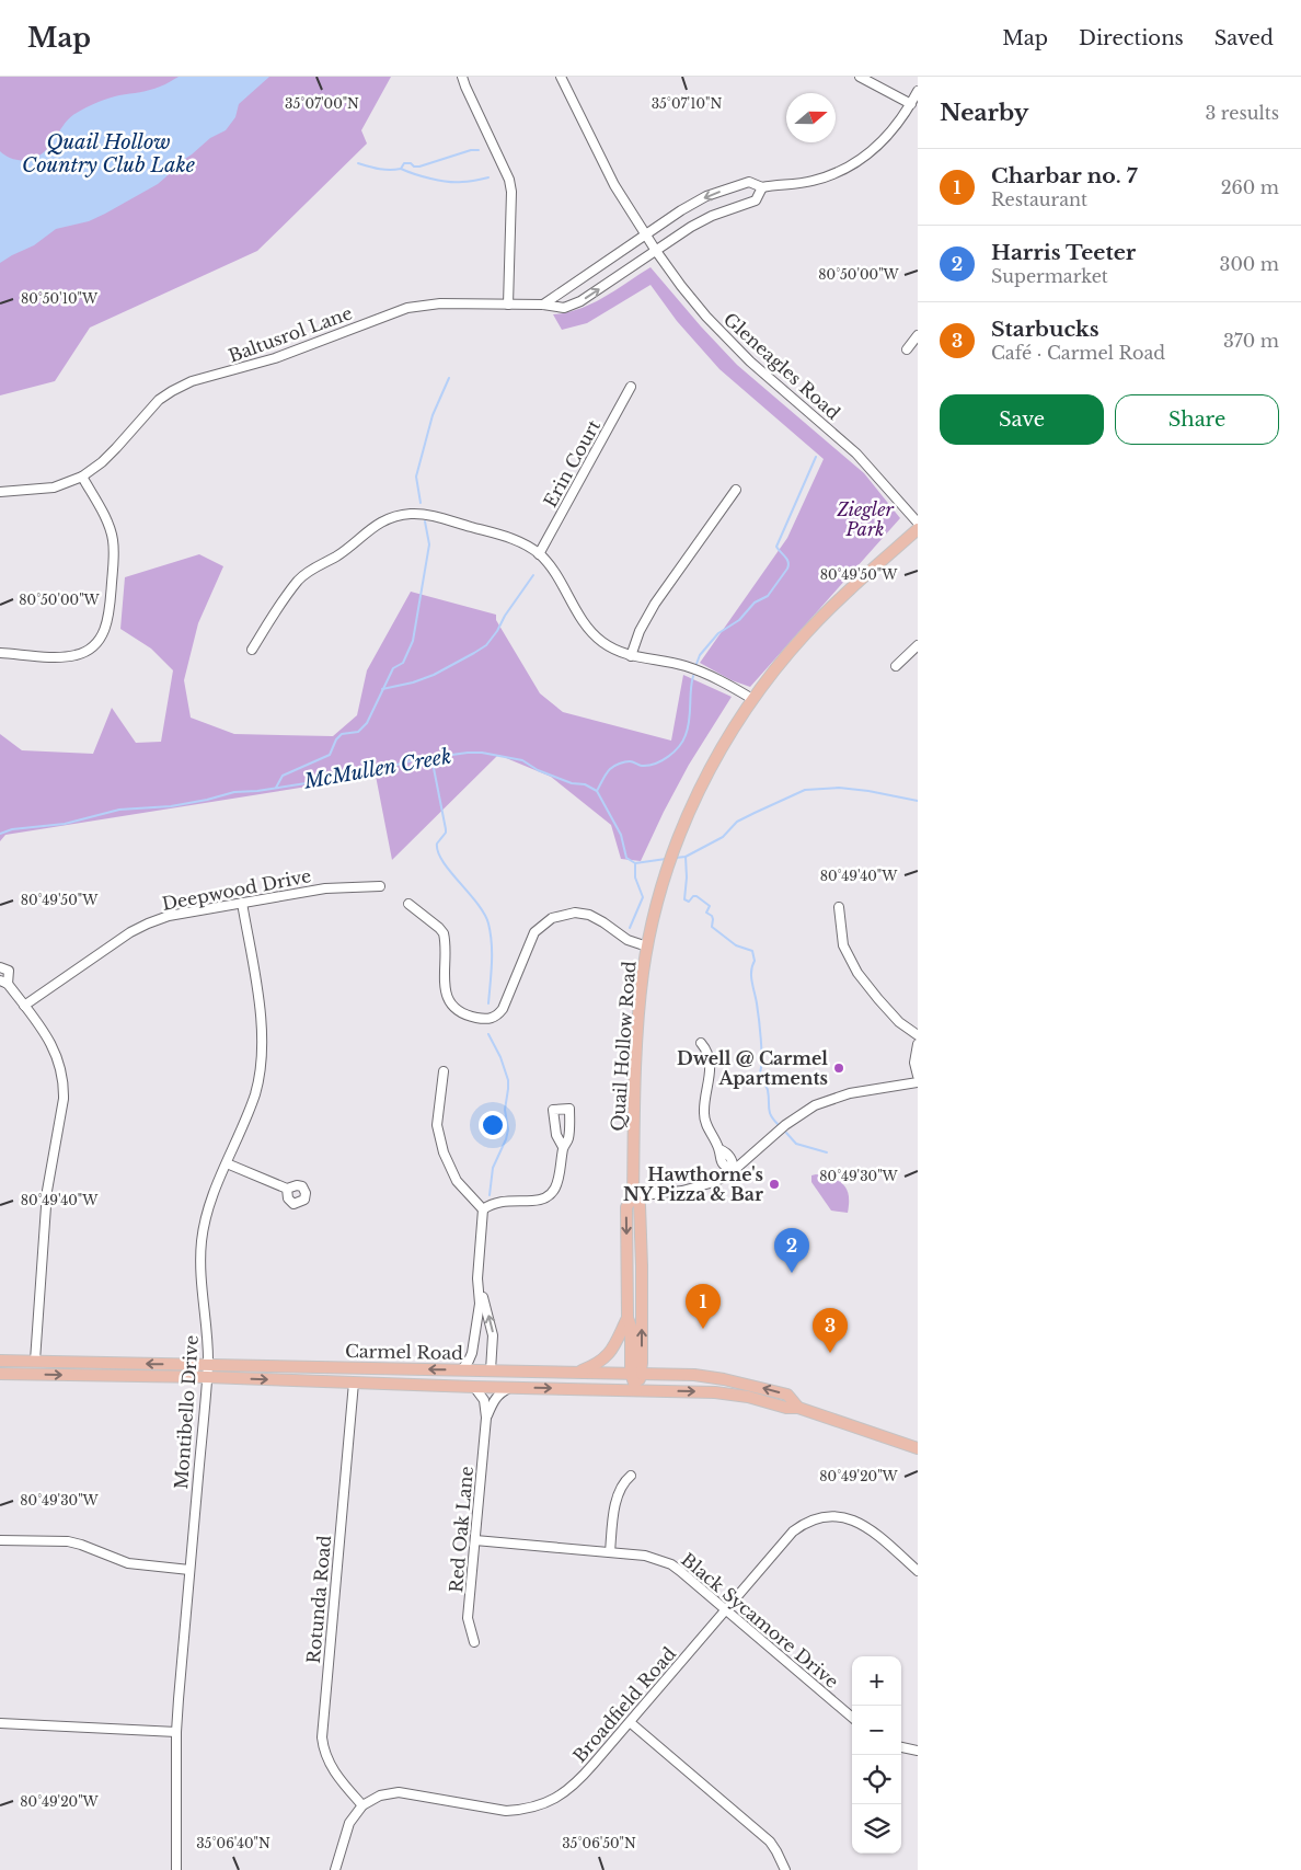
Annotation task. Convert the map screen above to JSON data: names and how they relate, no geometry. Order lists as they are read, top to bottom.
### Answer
{
  "streets": {
    "main road": ["Quail Hollow Road", "Carmel Road"],
    "street": [
      "Baltusrol Lane",
      "Gleneagles Road",
      "Erin Court",
      "Deepwood Drive",
      "Montibello Drive",
      "Red Oak Lane",
      "Rotunda Road",
      "Black Sycamore Drive",
      "Broadfield Road"
    ]
  },
  "crossings": [
    ["Baltusrol Lane", "Gleneagles Road"],
    ["Deepwood Drive", "Montibello Drive"],
    ["Quail Hollow Road", "Carmel Road"],
    ["Carmel Road", "Montibello Drive"],
    ["Carmel Road", "Red Oak Lane"],
    ["Carmel Road", "Rotunda Road"],
    ["Red Oak Lane", "Black Sycamore Drive"],
    ["Rotunda Road", "Broadfield Road"],
    ["Black Sycamore Drive", "Broadfield Road"]
  ],
  "water": ["Quail Hollow Country Club Lake", "McMullen Creek"],
  "parks": ["Ziegler Park"],
  "places": ["Dwell @ Carmel Apartments", "Hawthorne's NY Pizza & Bar"],
  "north": "right",
  "page": {
    "header": "Map",
    "nav": ["Map", "Directions", "Saved"],
    "heading": ["Nearby", "3 results"],
    "list": [
      {
        "mark": "1",
        "name": "Charbar no. 7",
        "note": "Restaurant",
        "value": "260 m"
      },
      {
        "mark": "2",
        "name": "Harris Teeter",
        "note": "Supermarket",
        "value": "300 m"
      },
      {
        "mark": "3",
        "name": "Starbucks",
        "note": "Café · Carmel Road",
        "value": "370 m"
      }
    ],
    "buttons": ["Save", "Share"],
    "pins": ["2", "1", "3"],
    "map_buttons": ["+", "−"]
  },
  "coordinates": [
    "35°07'00\"N",
    "35°07'10\"N",
    "80°50'00\"W",
    "80°50'10\"W",
    "80°49'50\"W",
    "80°49'40\"W",
    "80°49'30\"W",
    "80°49'20\"W",
    "35°06'40\"N",
    "35°06'50\"N"
  ]
}
